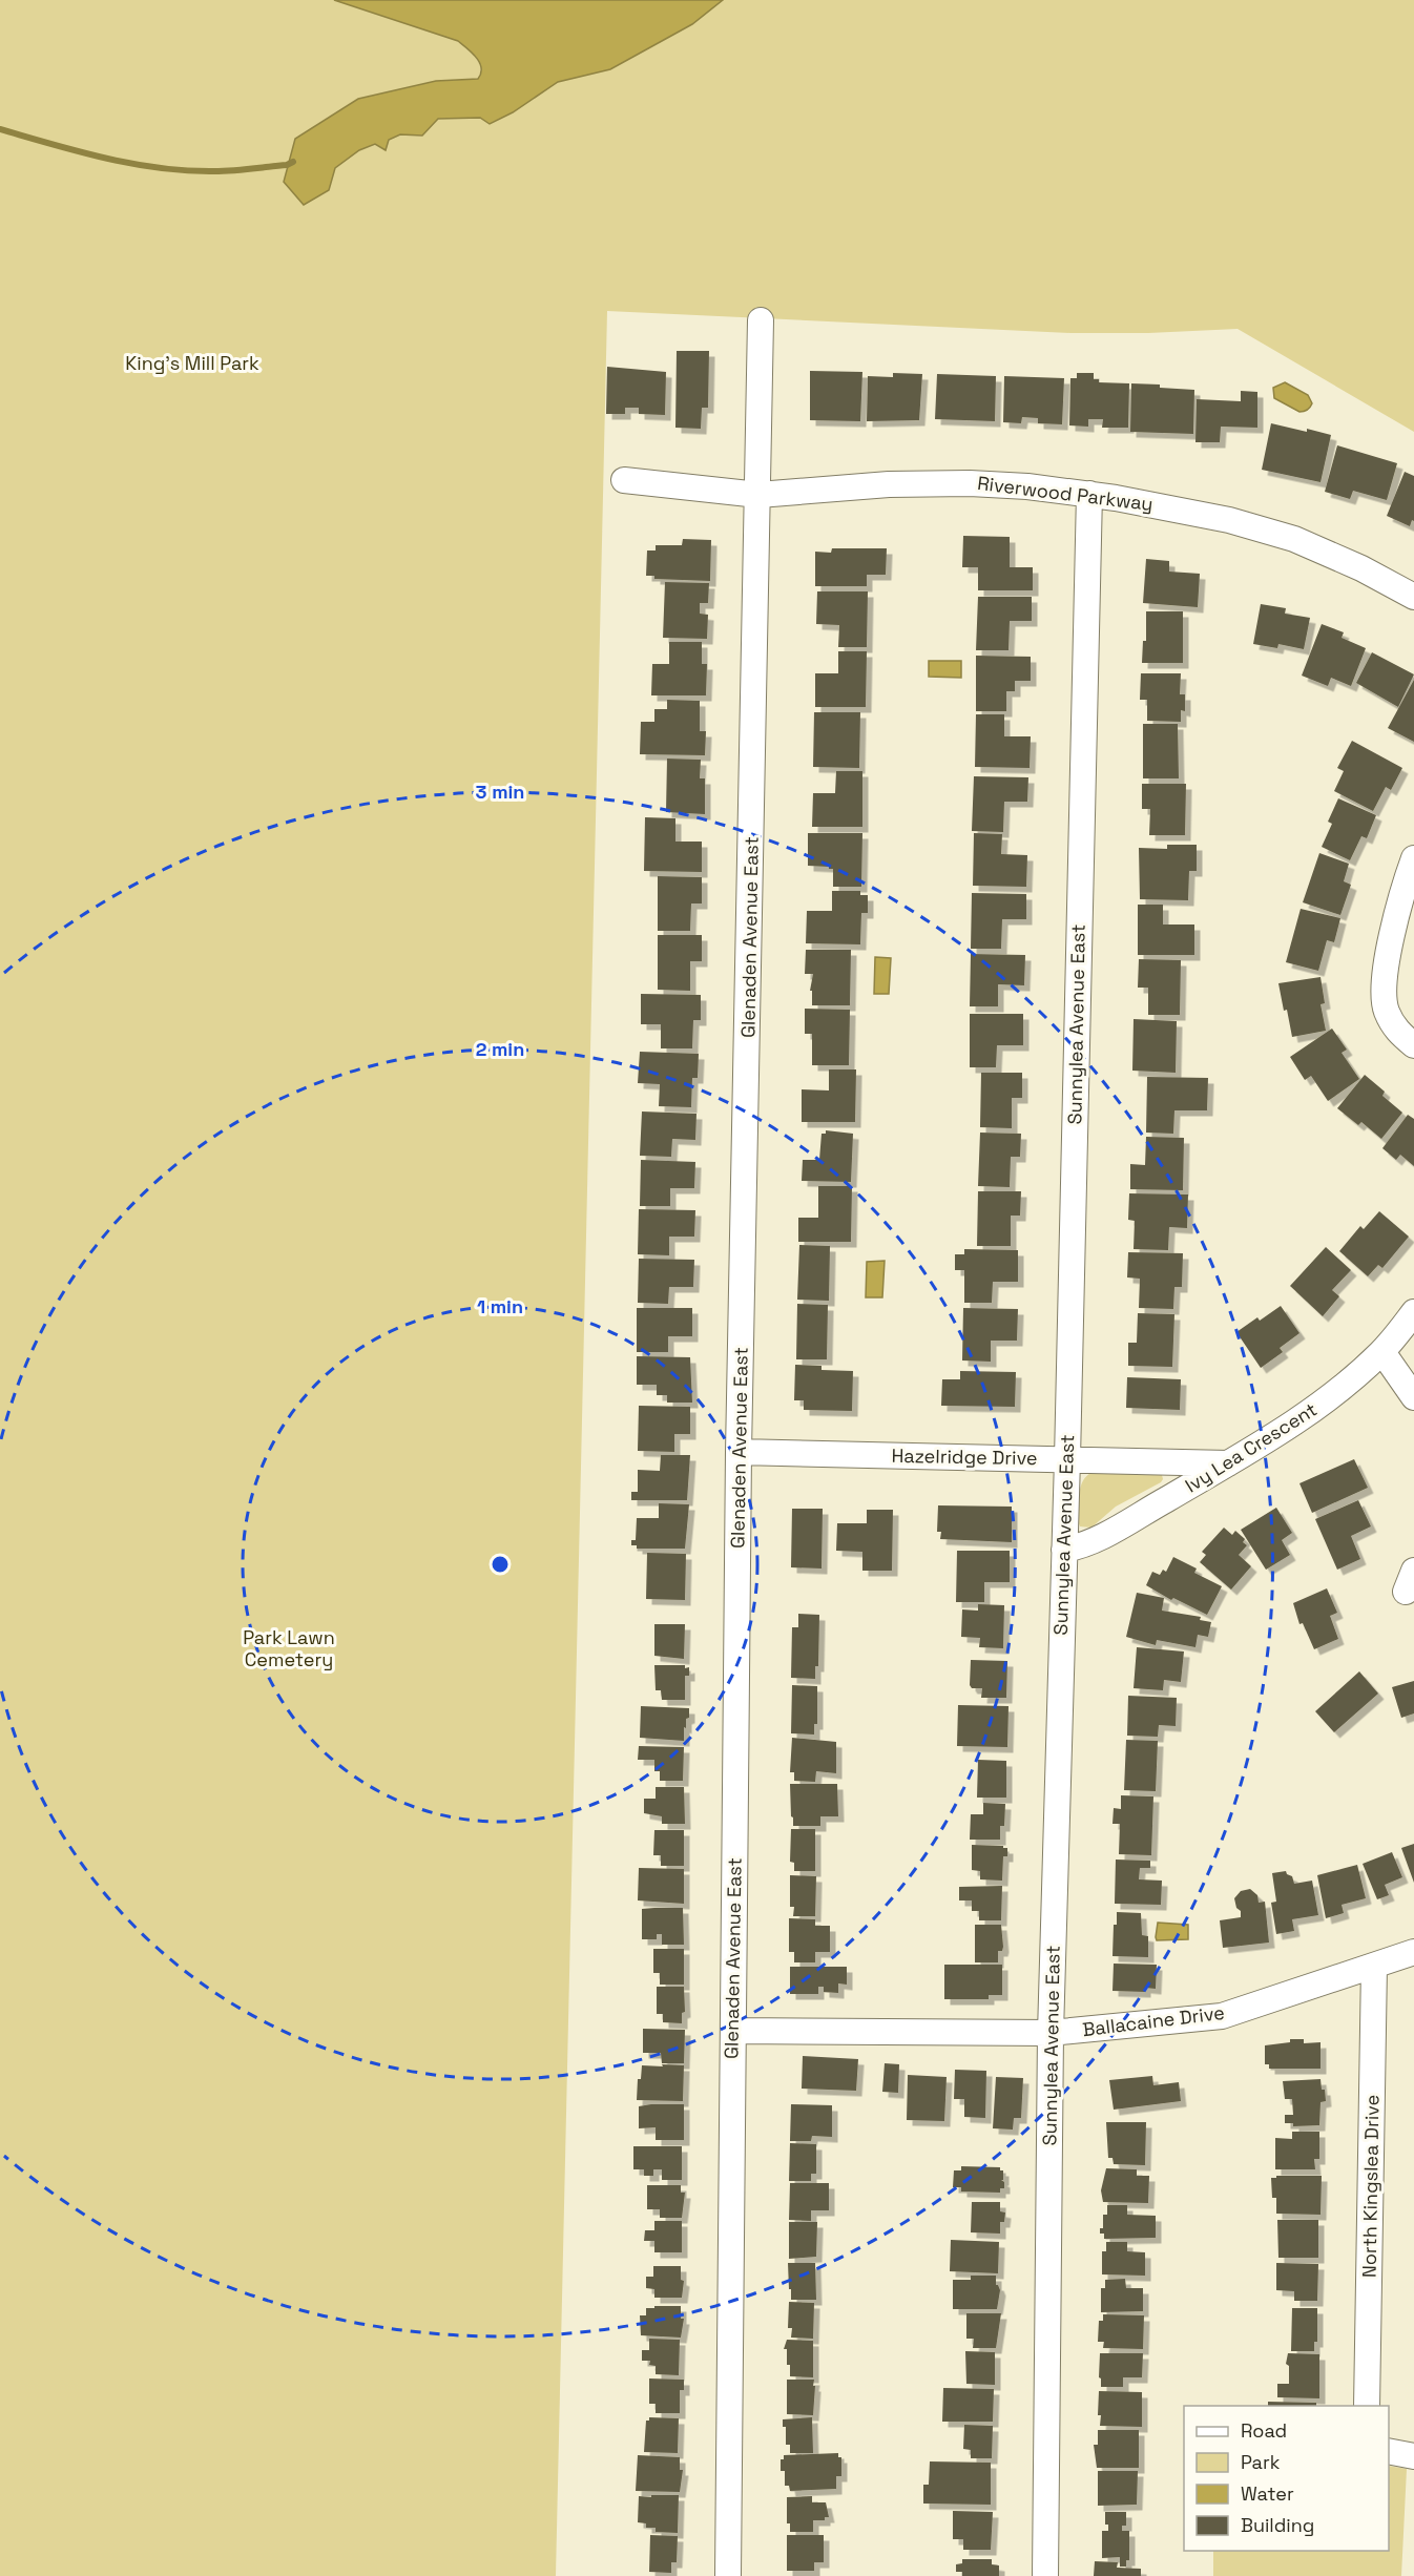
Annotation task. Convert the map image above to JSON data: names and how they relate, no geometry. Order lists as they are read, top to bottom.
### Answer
{
  "streets": {
    "street": [
      "Riverwood Parkway",
      "Glenaden Avenue East",
      "Sunnylea Avenue East",
      "Ivy Lea Crescent",
      "Hazelridge Drive",
      "Ballacaine Drive",
      "North Kingslea Drive"
    ]
  },
  "crossings": [
    ["Riverwood Parkway", "Glenaden Avenue East"],
    ["Riverwood Parkway", "Sunnylea Avenue East"],
    ["Glenaden Avenue East", "Hazelridge Drive"],
    ["Glenaden Avenue East", "Ballacaine Drive"],
    ["Sunnylea Avenue East", "Ivy Lea Crescent"],
    ["Sunnylea Avenue East", "Hazelridge Drive"],
    ["Sunnylea Avenue East", "Ballacaine Drive"],
    ["Ivy Lea Crescent", "Hazelridge Drive"],
    ["Ballacaine Drive", "North Kingslea Drive"]
  ],
  "parks": ["King's Mill Park", "Park Lawn Cemetery"],
  "legend": [
    "Road",
    "Park",
    "Water",
    "Building"
  ],
  "rings": ["3 min", "2 min", "1 min"]
}
